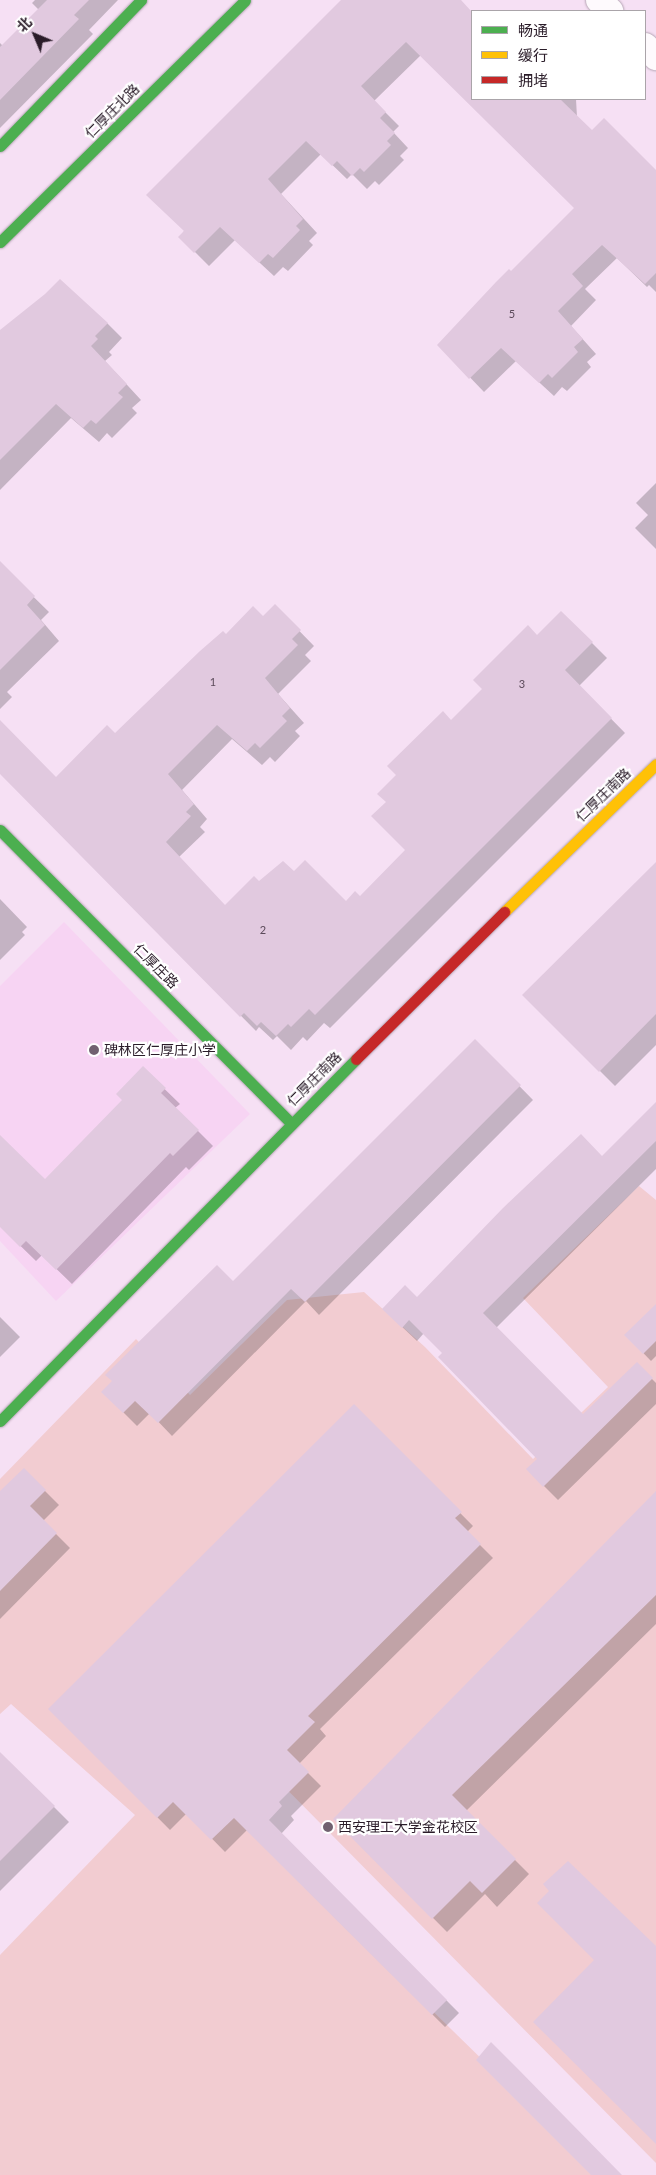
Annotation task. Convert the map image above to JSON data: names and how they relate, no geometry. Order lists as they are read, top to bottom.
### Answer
{
  "streets": {
    "street": ["仁厚庄北路", "仁厚庄南路", "仁厚庄路"]
  },
  "crossings": [
    ["仁厚庄南路", "仁厚庄路"]
  ],
  "places": ["碑林区仁厚庄小学", "西安理工大学金花校区"],
  "house_numbers": [
    "5",
    "1",
    "3",
    "2"
  ],
  "legend": ["畅通", "缓行", "拥堵"],
  "north": "top left"
}
